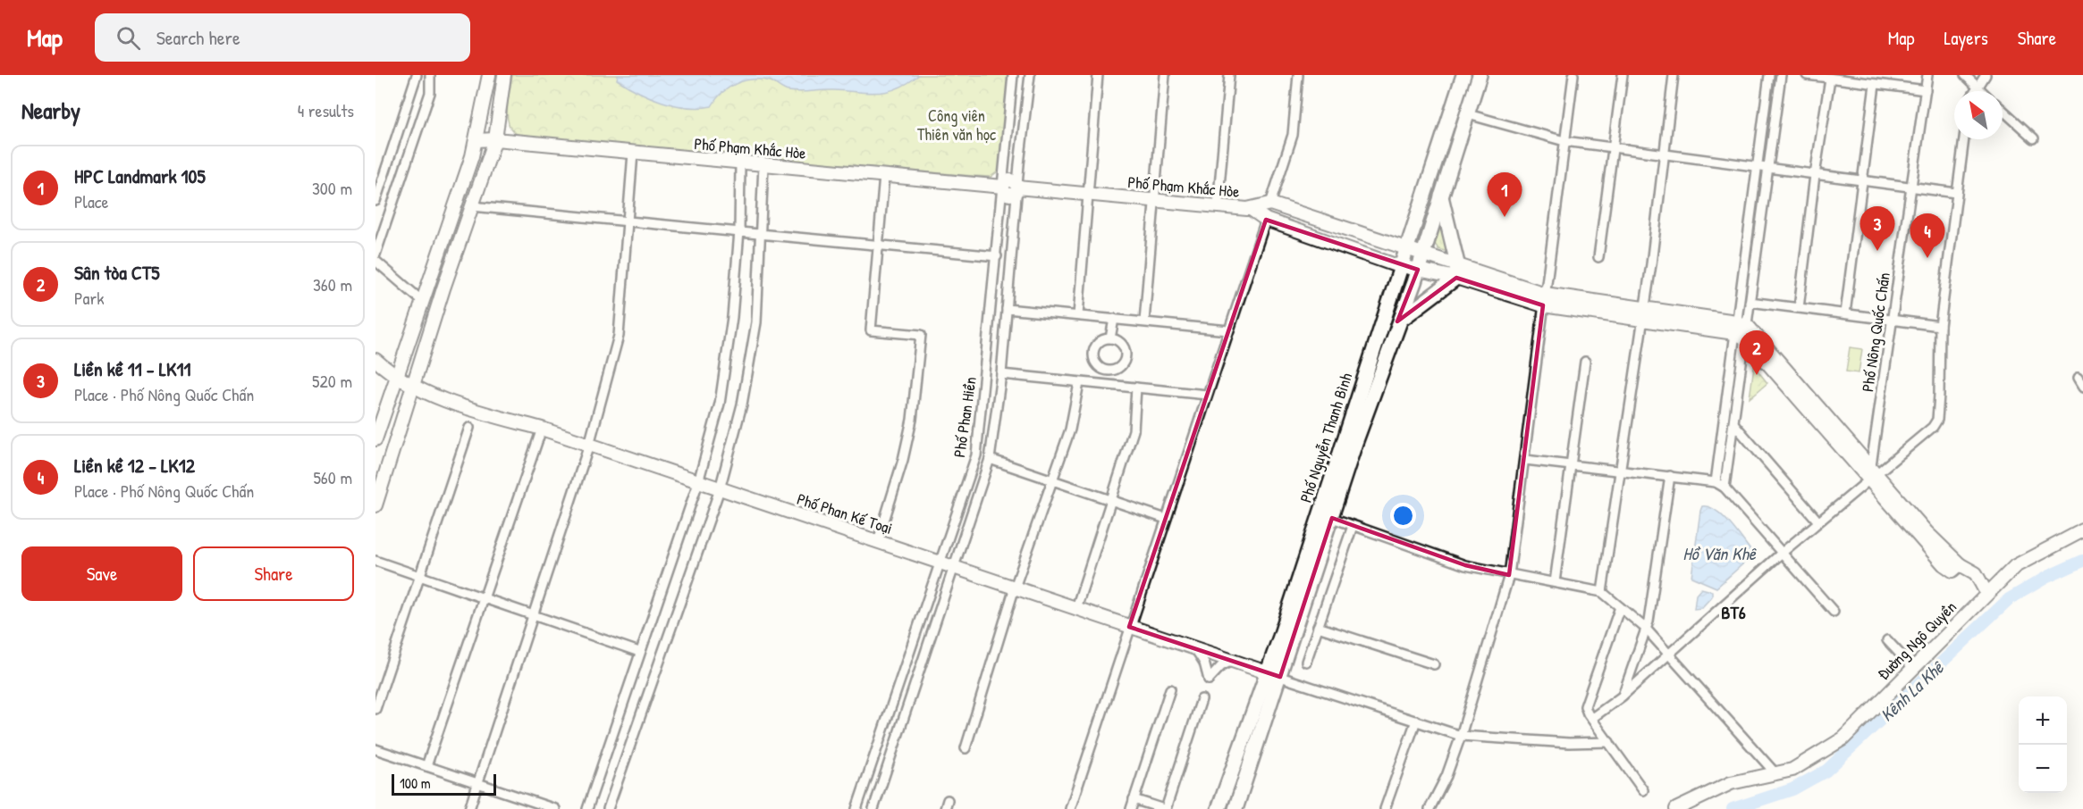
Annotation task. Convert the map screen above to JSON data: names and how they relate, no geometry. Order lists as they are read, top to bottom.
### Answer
{
  "streets": {
    "main road": ["Phố Nguyễn Thanh Bình"],
    "street": [
      "Phố Phạm Khắc Hòe",
      "Phố Nông Quốc Chấn",
      "Phố Phan Hiền",
      "Phố Phan Kế Toại",
      "Đường Ngô Quyền"
    ]
  },
  "crossings": [
    ["Phố Phạm Khắc Hòe", "Phố Phan Hiền"],
    ["Phố Phạm Khắc Hòe", "Phố Nguyễn Thanh Bình"],
    ["Phố Phan Hiền", "Phố Phan Kế Toại"],
    ["Phố Nguyễn Thanh Bình", "Phố Phan Kế Toại"]
  ],
  "districts": ["BT6"],
  "water": ["Hồ Văn Khê", "Kênh La Khê"],
  "parks": ["Công viên Thiên văn học"],
  "scale_bar": "100 m",
  "north": "top left",
  "page": {
    "header": "Map",
    "search": "Search here",
    "nav": ["Map", "Layers", "Share"],
    "heading": ["Nearby", "4 results"],
    "list": [
      {
        "mark": "1",
        "name": "HPC Landmark 105",
        "note": "Place",
        "value": "300 m"
      },
      {
        "mark": "2",
        "name": "Sân tòa CT5",
        "note": "Park",
        "value": "360 m"
      },
      {
        "mark": "3",
        "name": "Liền kề 11 - LK11",
        "note": "Place · Phố Nông Quốc Chấn",
        "value": "520 m"
      },
      {
        "mark": "4",
        "name": "Liền kề 12 - LK12",
        "note": "Place · Phố Nông Quốc Chấn",
        "value": "560 m"
      }
    ],
    "pins": [
      "1",
      "3",
      "4",
      "2"
    ],
    "buttons": ["Save", "Share"],
    "map_buttons": ["+", "−"],
    "scale": "100 m"
  }
}
